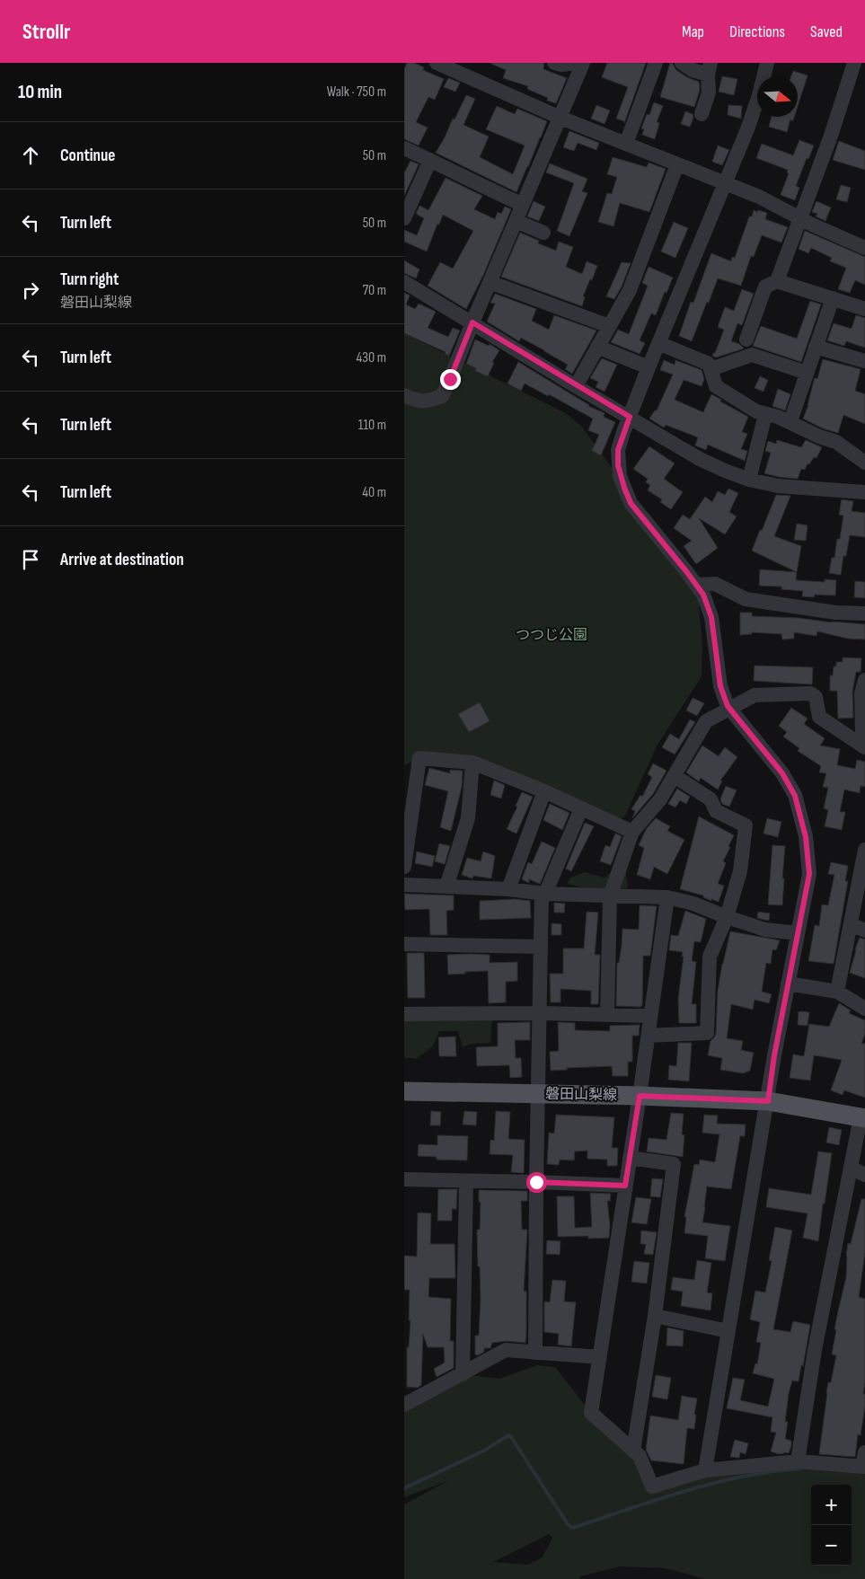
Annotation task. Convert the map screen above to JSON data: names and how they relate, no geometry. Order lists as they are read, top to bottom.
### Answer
{
  "streets": {
    "main road": ["磐田山梨線"]
  },
  "parks": ["つつじ公園"],
  "north": "right",
  "page": {
    "header": "Strollr",
    "nav": ["Map", "Directions", "Saved"],
    "heading": ["10 min", "Walk · 750 m"],
    "list": [
      ["Continue", "50 m"],
      ["Turn left", "50 m"],
      ["Turn right", "磐田山梨線", "70 m"],
      ["Turn left", "430 m"],
      ["Turn left", "110 m"],
      ["Turn left", "40 m"],
      "Arrive at destination"
    ],
    "map_buttons": ["+", "−"]
  }
}
